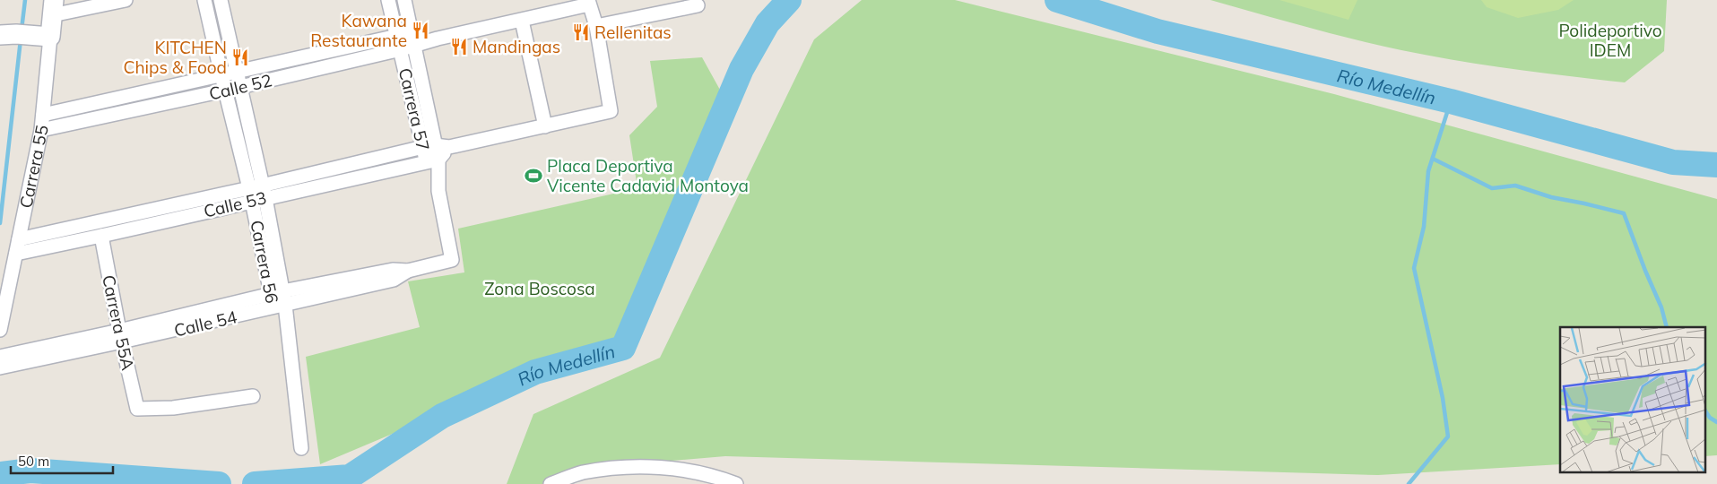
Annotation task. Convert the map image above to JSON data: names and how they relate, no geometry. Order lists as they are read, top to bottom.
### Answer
{
  "streets": {
    "main road": ["Carrera 55"],
    "street": [
      "Calle 52",
      "Carrera 57",
      "Calle 53",
      "Carrera 56",
      "Carrera 55A",
      "Calle 54"
    ]
  },
  "crossings": [
    ["Calle 52", "Carrera 57"],
    ["Calle 52", "Carrera 55"],
    ["Calle 52", "Carrera 56"],
    ["Carrera 57", "Calle 53"],
    ["Carrera 57", "Calle 54"],
    ["Carrera 55", "Calle 53"],
    ["Calle 53", "Carrera 56"],
    ["Calle 53", "Carrera 55A"],
    ["Carrera 56", "Calle 54"],
    ["Carrera 55A", "Calle 54"]
  ],
  "water": ["Río Medellín"],
  "parks": ["Polideportivo IDEM", "Zona Boscosa"],
  "places": {
    "restaurant": [
      "Kawana Restaurante",
      "Rellenitas",
      "Mandingas",
      "KITCHEN Chips & Food"
    ],
    "sports": ["Placa Deportiva Vicente Cadavid Montoya"]
  },
  "scale_bar": "50 m"
}
